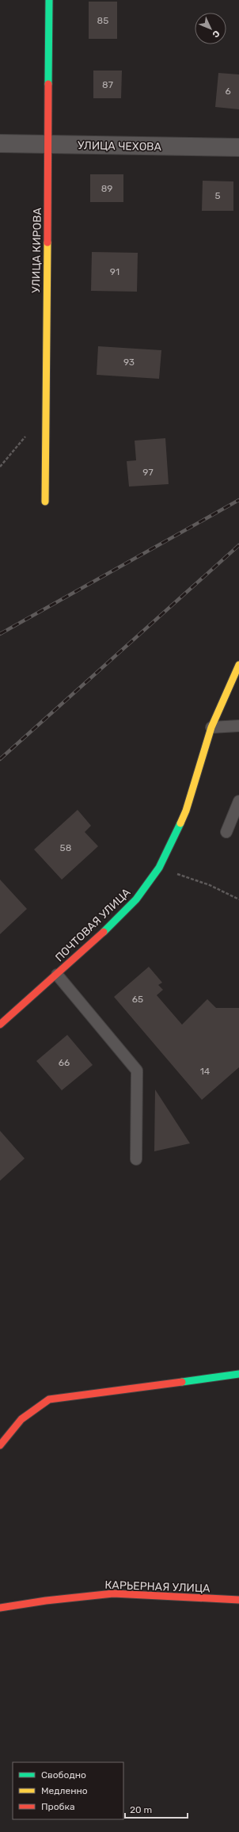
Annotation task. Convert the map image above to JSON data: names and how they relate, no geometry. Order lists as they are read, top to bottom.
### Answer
{
  "streets": {
    "street": [
      "УЛИЦА ЧЕХОВА",
      "УЛИЦА КИРОВА",
      "ПОЧТОВАЯ УЛИЦА",
      "КАРЬЕРНАЯ УЛИЦА"
    ]
  },
  "crossings": [
    ["УЛИЦА ЧЕХОВА", "УЛИЦА КИРОВА"]
  ],
  "house_numbers": [
    "85",
    "87",
    "6",
    "89",
    "5",
    "91",
    "93",
    "97",
    "58",
    "65",
    "66",
    "14"
  ],
  "legend": ["Свободно", "Медленно", "Пробка"],
  "scale_bar": "20 m",
  "north": "bottom right"
}
